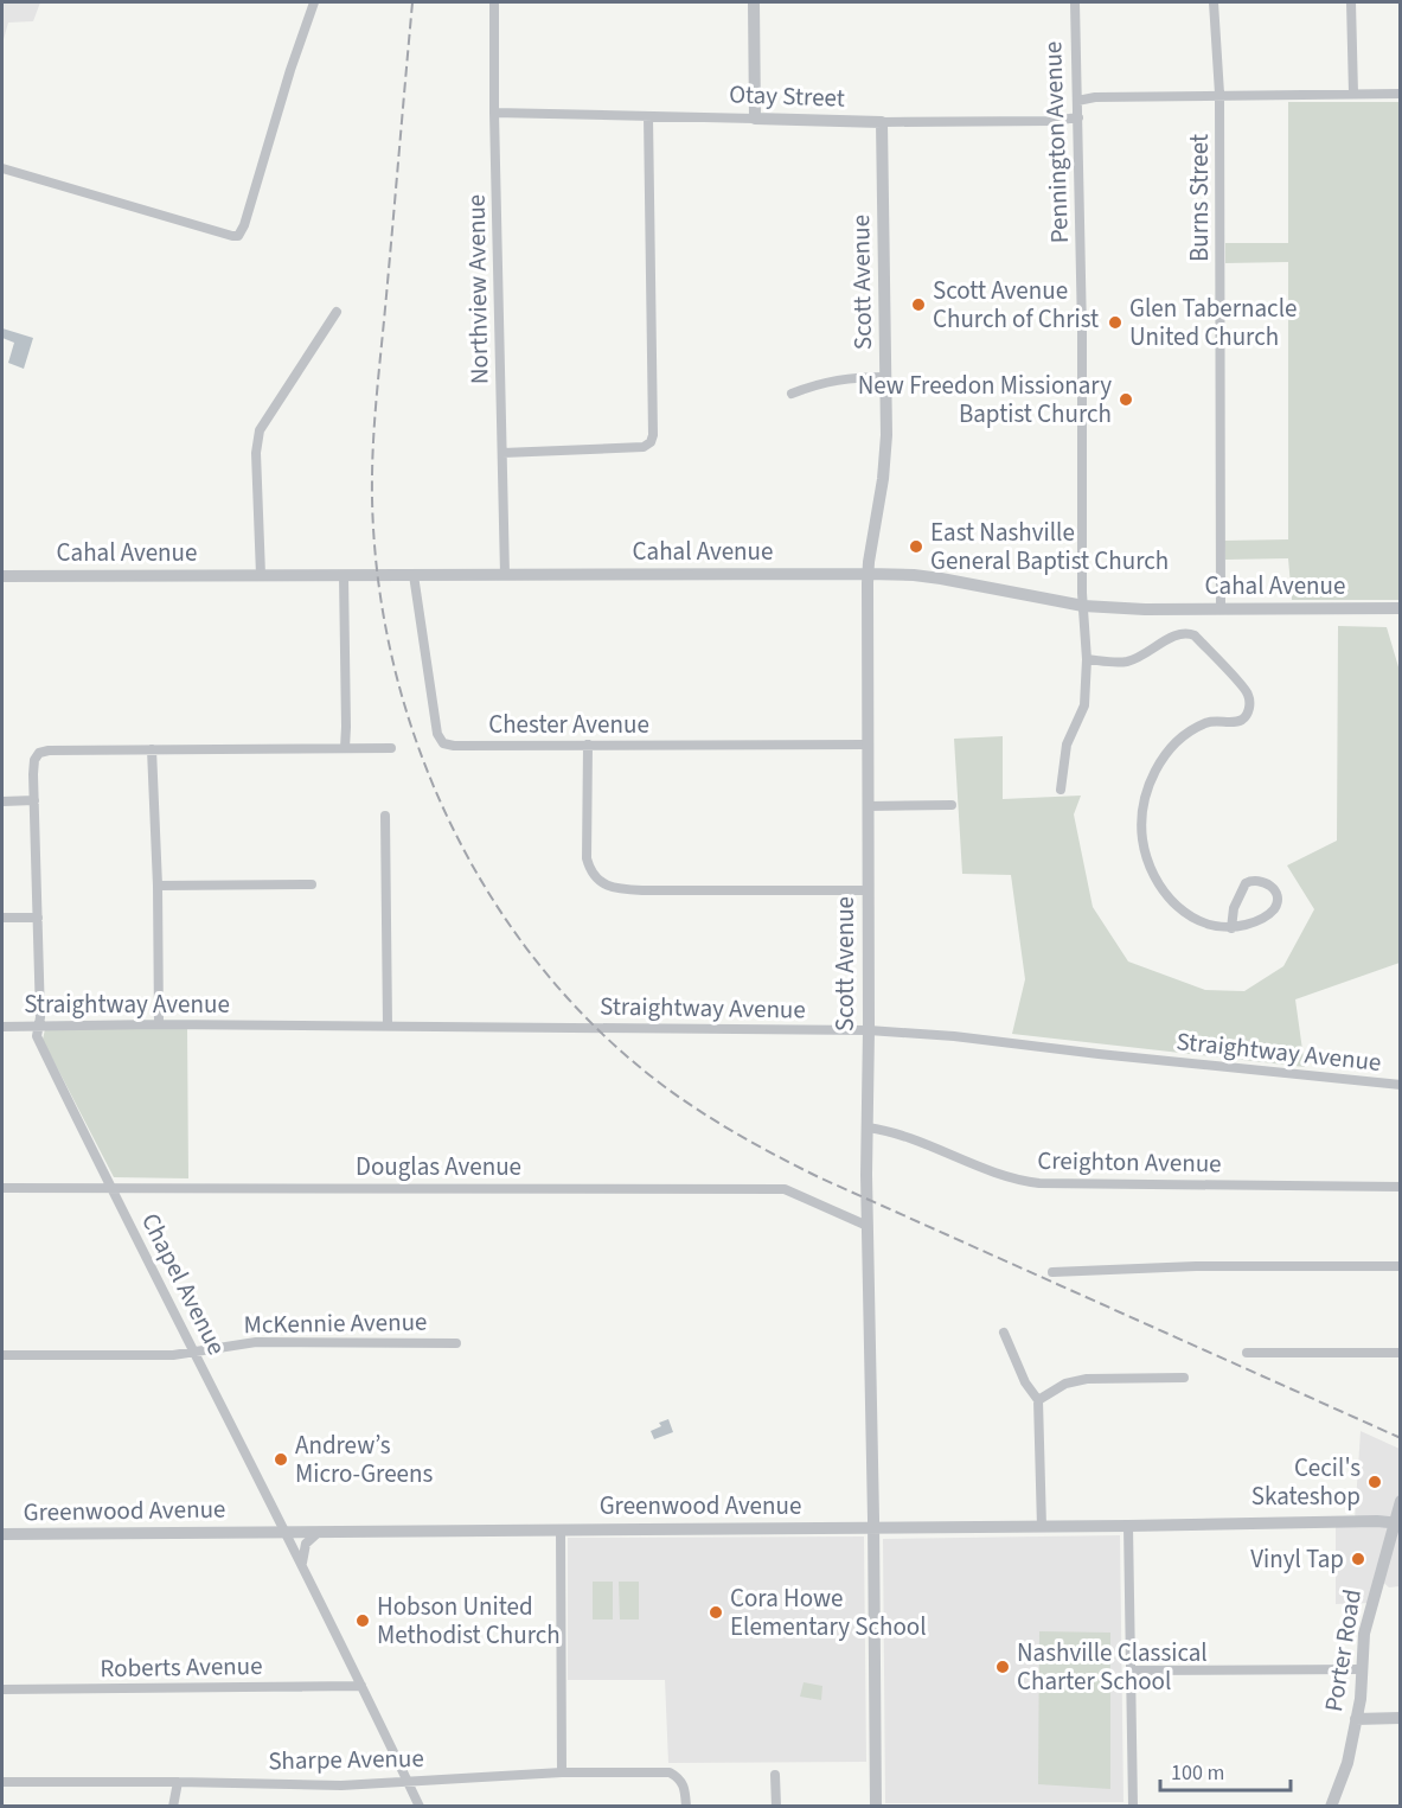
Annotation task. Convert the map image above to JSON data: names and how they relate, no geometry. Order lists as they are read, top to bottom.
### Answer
{
  "streets": {
    "street": [
      "Otay Street",
      "Pennington Avenue",
      "Burns Street",
      "Scott Avenue",
      "Northview Avenue",
      "Cahal Avenue",
      "Chester Avenue",
      "Straightway Avenue",
      "Creighton Avenue",
      "Douglas Avenue",
      "Chapel Avenue",
      "McKennie Avenue",
      "Greenwood Avenue",
      "Porter Road",
      "Roberts Avenue",
      "Sharpe Avenue"
    ]
  },
  "crossings": [
    ["Otay Street", "Pennington Avenue"],
    ["Otay Street", "Scott Avenue"],
    ["Otay Street", "Northview Avenue"],
    ["Pennington Avenue", "Cahal Avenue"],
    ["Burns Street", "Cahal Avenue"],
    ["Scott Avenue", "Cahal Avenue"],
    ["Scott Avenue", "Chester Avenue"],
    ["Scott Avenue", "Straightway Avenue"],
    ["Scott Avenue", "Creighton Avenue"],
    ["Scott Avenue", "Douglas Avenue"],
    ["Scott Avenue", "Greenwood Avenue"],
    ["Northview Avenue", "Cahal Avenue"],
    ["Cahal Avenue", "Chester Avenue"],
    ["Straightway Avenue", "Chapel Avenue"],
    ["Douglas Avenue", "Chapel Avenue"],
    ["Chapel Avenue", "McKennie Avenue"],
    ["Chapel Avenue", "Greenwood Avenue"],
    ["Chapel Avenue", "Roberts Avenue"],
    ["Chapel Avenue", "Sharpe Avenue"],
    ["Greenwood Avenue", "Porter Road"]
  ],
  "places": [
    "Scott Avenue Church of Christ",
    "Glen Tabernacle United Church",
    "New Freedon Missionary Baptist Church",
    "East Nashville General Baptist Church",
    "Andrew’s Micro-Greens",
    "Cecil's Skateshop",
    "Vinyl Tap",
    "Cora Howe Elementary School",
    "Hobson United Methodist Church",
    "Nashville Classical Charter School"
  ],
  "scale_bar": "100 m"
}
